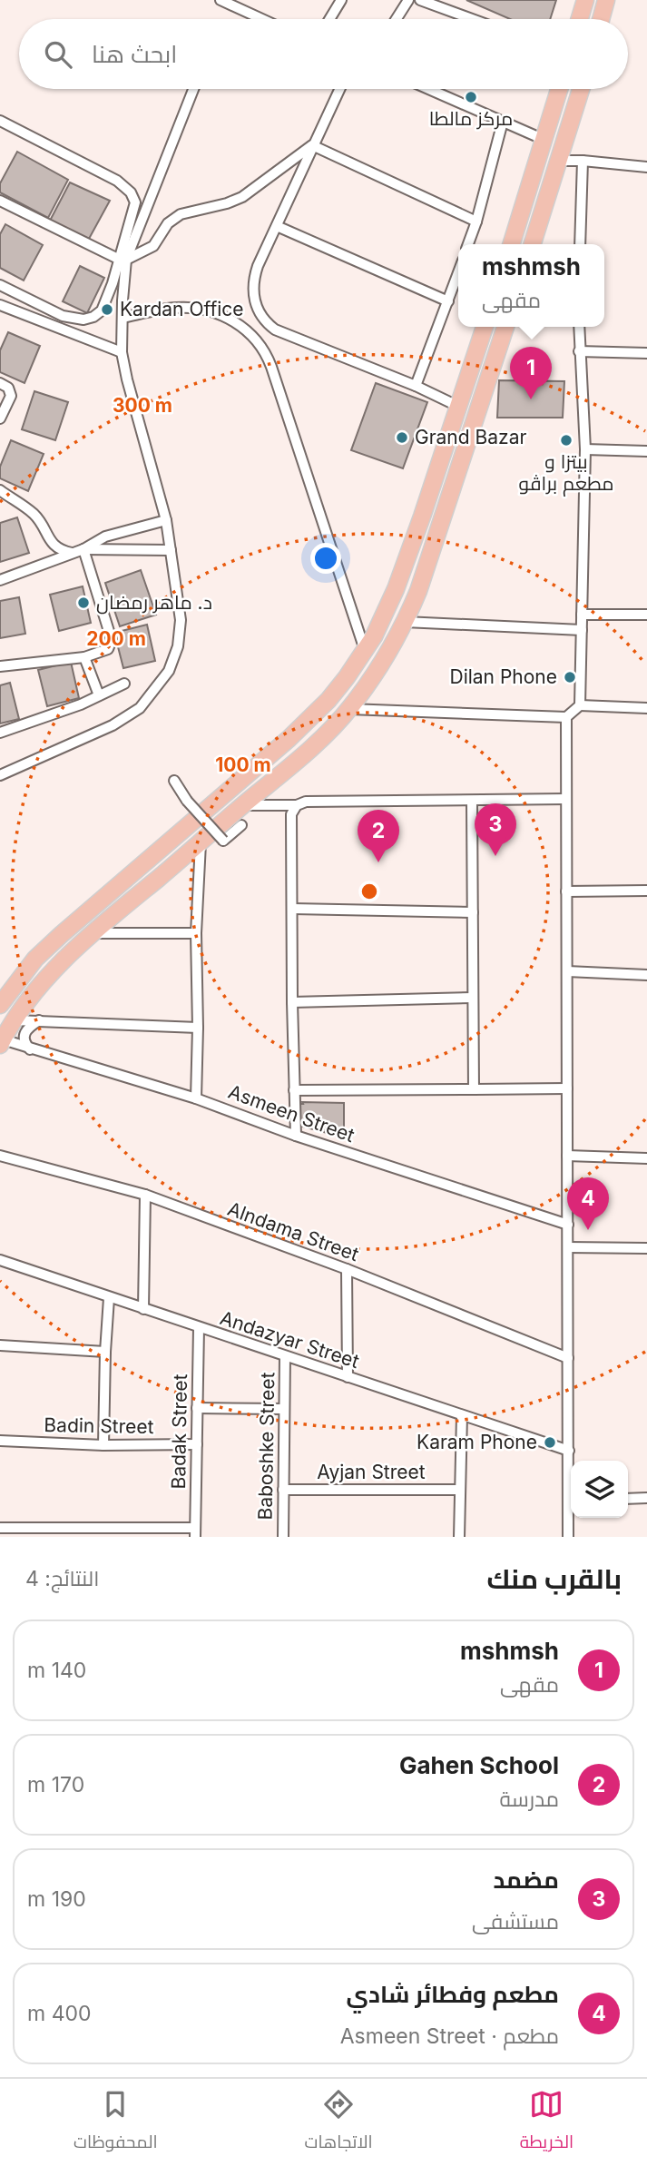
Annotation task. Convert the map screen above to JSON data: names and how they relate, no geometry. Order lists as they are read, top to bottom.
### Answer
{
  "streets": {
    "street": [
      "Asmeen Street",
      "Alndama Street",
      "Andazyar Street",
      "Badin Street",
      "Badak Street",
      "Baboshke Street",
      "Ayjan Street"
    ]
  },
  "crossings": [
    ["Andazyar Street", "Badak Street"],
    ["Andazyar Street", "Baboshke Street"],
    ["Badin Street", "Badak Street"],
    ["Baboshke Street", "Ayjan Street"]
  ],
  "places": [
    "مركز مالطا",
    "Kardan Office",
    "Grand Bazar",
    "بيتزا و مطعم براڤو",
    "د. ماهر رمضان",
    "Dilan Phone",
    "Karam Phone"
  ],
  "page": {
    "search": "ابحث هنا",
    "popup": ["mshmsh", "مقهى"],
    "pins": [
      "1",
      "3",
      "2",
      "4"
    ],
    "heading": ["بالقرب منك", "النتائج: 4"],
    "list": [
      {
        "mark": "1",
        "name": "mshmsh",
        "note": "مقهى",
        "value": "140 m"
      },
      {
        "mark": "2",
        "name": "Gahen School",
        "note": "مدرسة",
        "value": "170 m"
      },
      {
        "mark": "3",
        "name": "مضمد",
        "note": "مستشفى",
        "value": "190 m"
      },
      {
        "mark": "4",
        "name": "مطعم وفطائر شادي",
        "note": "مطعم · Asmeen Street",
        "value": "400 m"
      }
    ],
    "nav": ["الخريطة", "الاتجاهات", "المحفوظات"]
  },
  "rings": ["300 m", "200 m", "100 m"]
}
